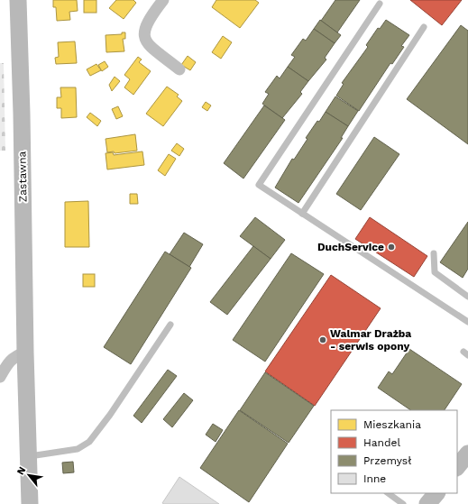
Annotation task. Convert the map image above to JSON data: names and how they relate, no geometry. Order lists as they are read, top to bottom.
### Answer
{
  "streets": {
    "main road": ["Zastawna"]
  },
  "places": ["DuchService", "Walmar Drażba - serwis opony"],
  "legend": [
    "Mieszkania",
    "Handel",
    "Przemysł",
    "Inne"
  ],
  "north": "top left"
}
